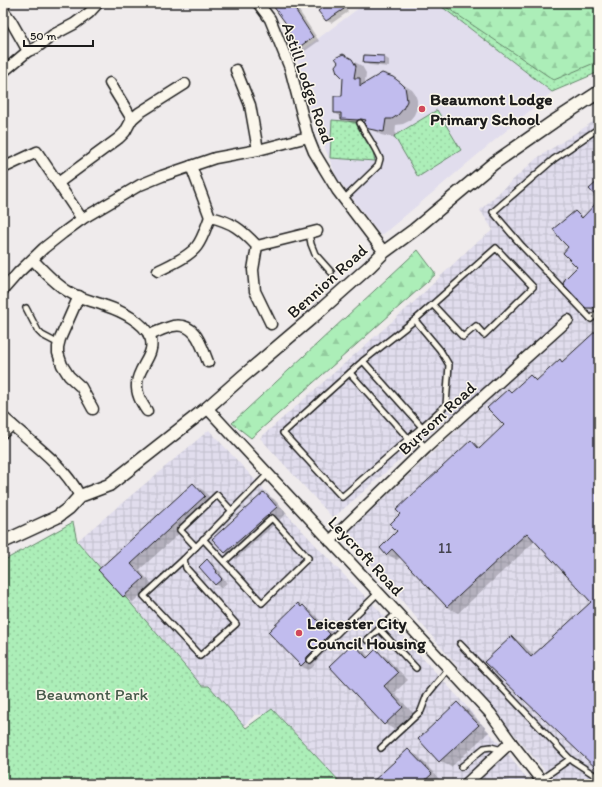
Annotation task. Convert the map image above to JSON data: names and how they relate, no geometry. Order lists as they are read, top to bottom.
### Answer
{
  "streets": {
    "street": [
      "Astill Lodge Road",
      "Bennion Road",
      "Bursom Road",
      "Leycroft Road"
    ]
  },
  "crossings": [
    ["Astill Lodge Road", "Bennion Road"],
    ["Bennion Road", "Leycroft Road"],
    ["Bursom Road", "Leycroft Road"]
  ],
  "parks": ["Beaumont Park"],
  "places": ["Beaumont Lodge Primary School", "Leicester City Council Housing"],
  "house_numbers": ["11"],
  "scale_bar": "50 m"
}
